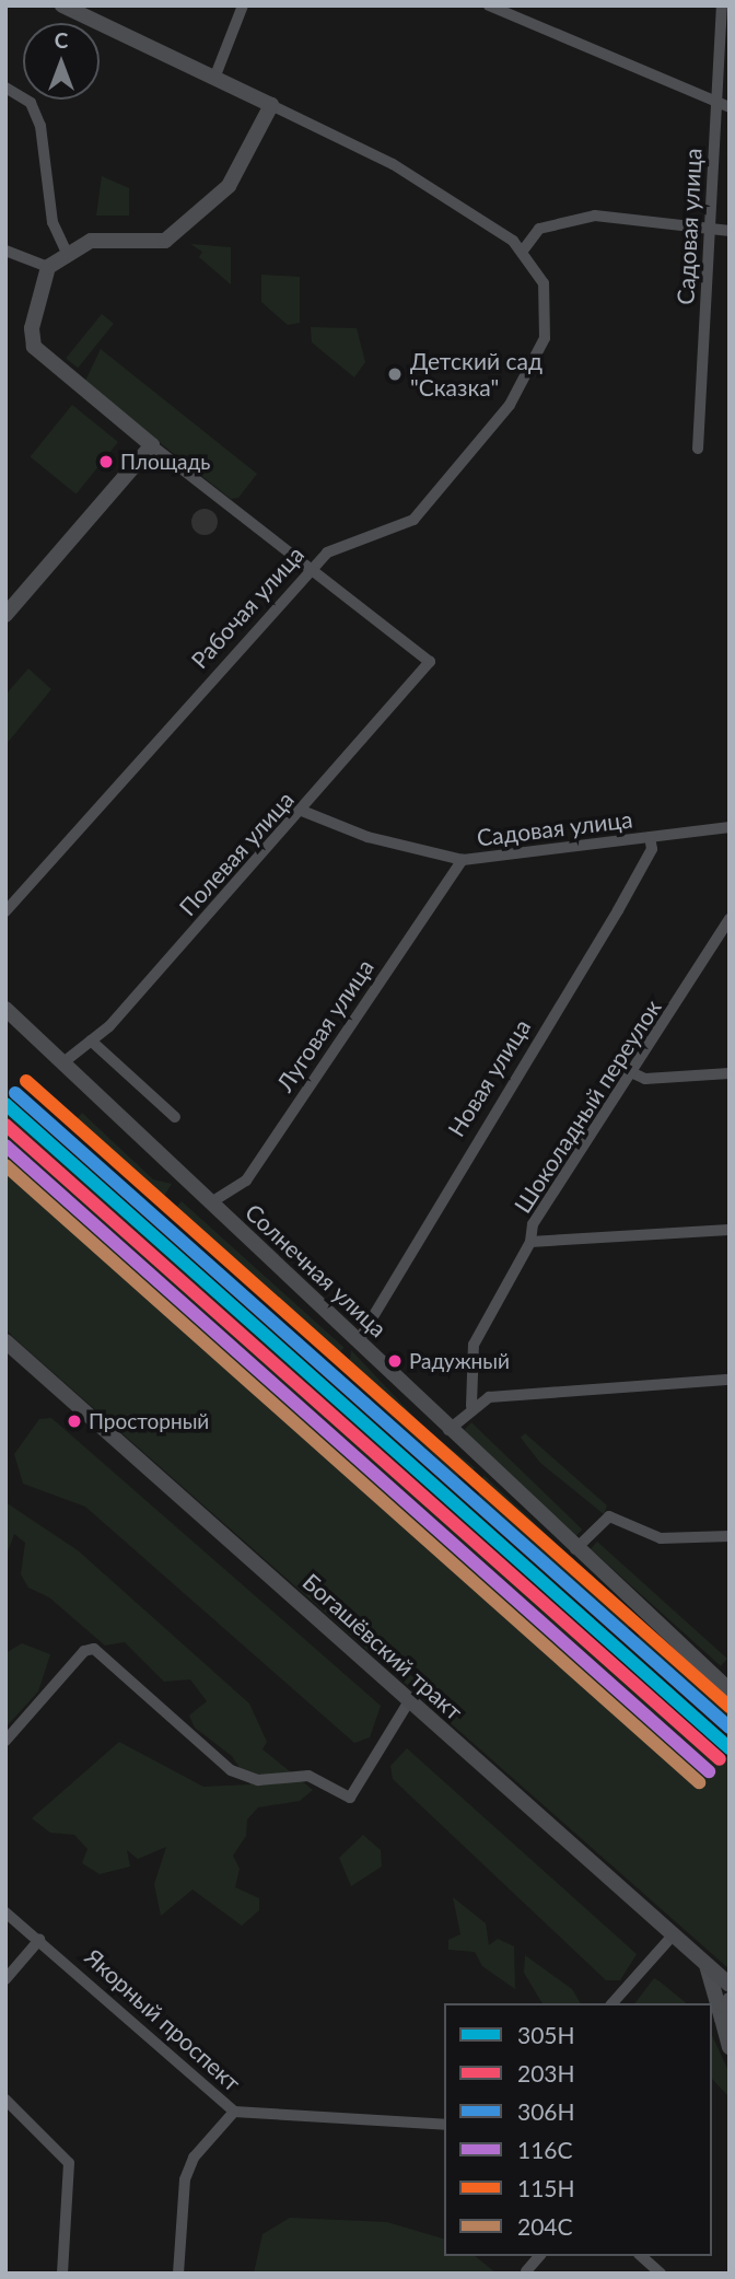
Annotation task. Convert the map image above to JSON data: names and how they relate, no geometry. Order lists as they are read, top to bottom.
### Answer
{
  "streets": {
    "main road": ["Богашёвский тракт"],
    "street": [
      "Садовая улица",
      "Рабочая улица",
      "Полевая улица",
      "Луговая улица",
      "Новая улица",
      "Шоколадный переулок",
      "Солнечная улица",
      "Якорный проспект"
    ]
  },
  "crossings": [
    ["Садовая улица", "Полевая улица"],
    ["Садовая улица", "Луговая улица"],
    ["Садовая улица", "Новая улица"],
    ["Рабочая улица", "Полевая улица"],
    ["Полевая улица", "Солнечная улица"],
    ["Луговая улица", "Солнечная улица"],
    ["Новая улица", "Солнечная улица"]
  ],
  "places": [
    "Детский сад \"Сказка\"",
    "Площадь",
    "Радужный",
    "Просторный"
  ],
  "lines": [
    "transit line 115Н",
    "transit line 306Н",
    "transit line 305Н",
    "transit line 203Н",
    "transit line 116С",
    "transit line 204С"
  ],
  "legend": [
    "305Н",
    "203Н",
    "306Н",
    "116С",
    "115Н",
    "204С"
  ],
  "north": "top"
}
